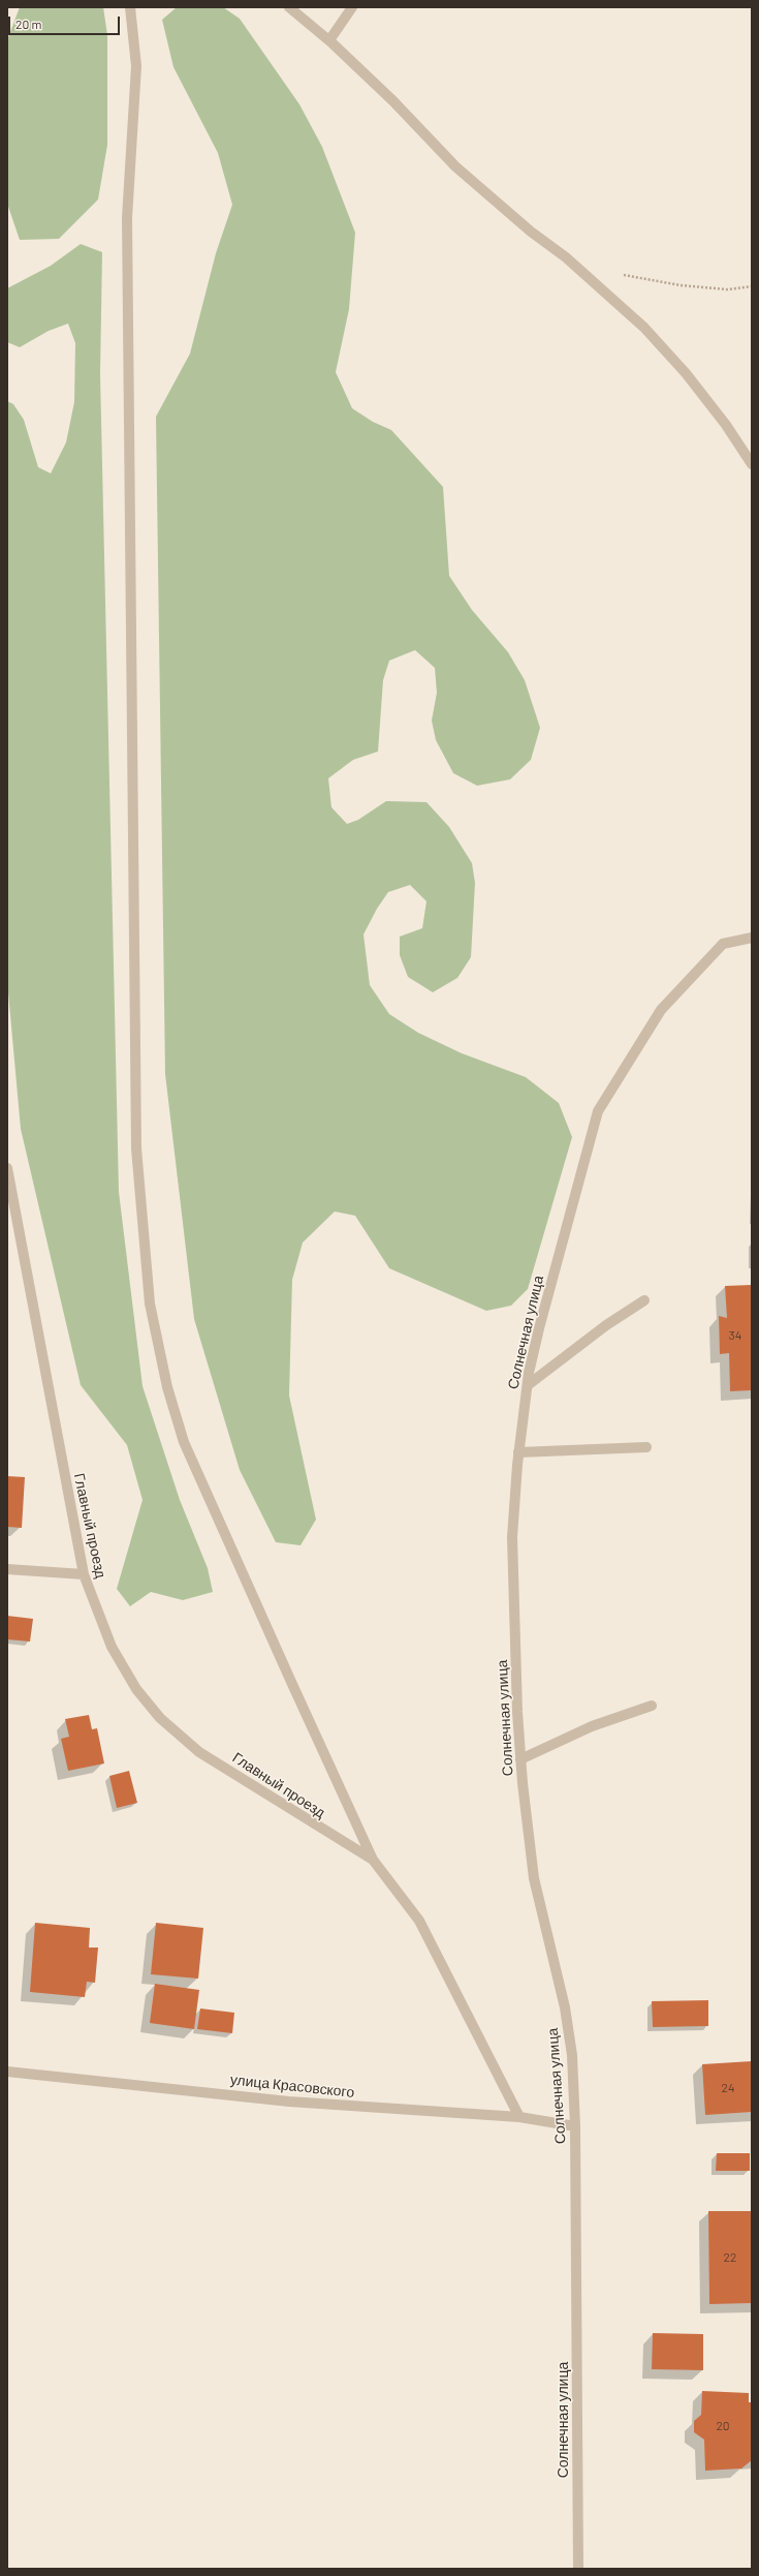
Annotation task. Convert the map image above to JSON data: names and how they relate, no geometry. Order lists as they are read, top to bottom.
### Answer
{
  "streets": {
    "street": ["Солнечная улица", "Главный проезд", "улица Красовского"]
  },
  "crossings": [
    ["Солнечная улица", "улица Красовского"]
  ],
  "house_numbers": [
    "34",
    "24",
    "22",
    "20"
  ],
  "scale_bar": "20 m"
}
